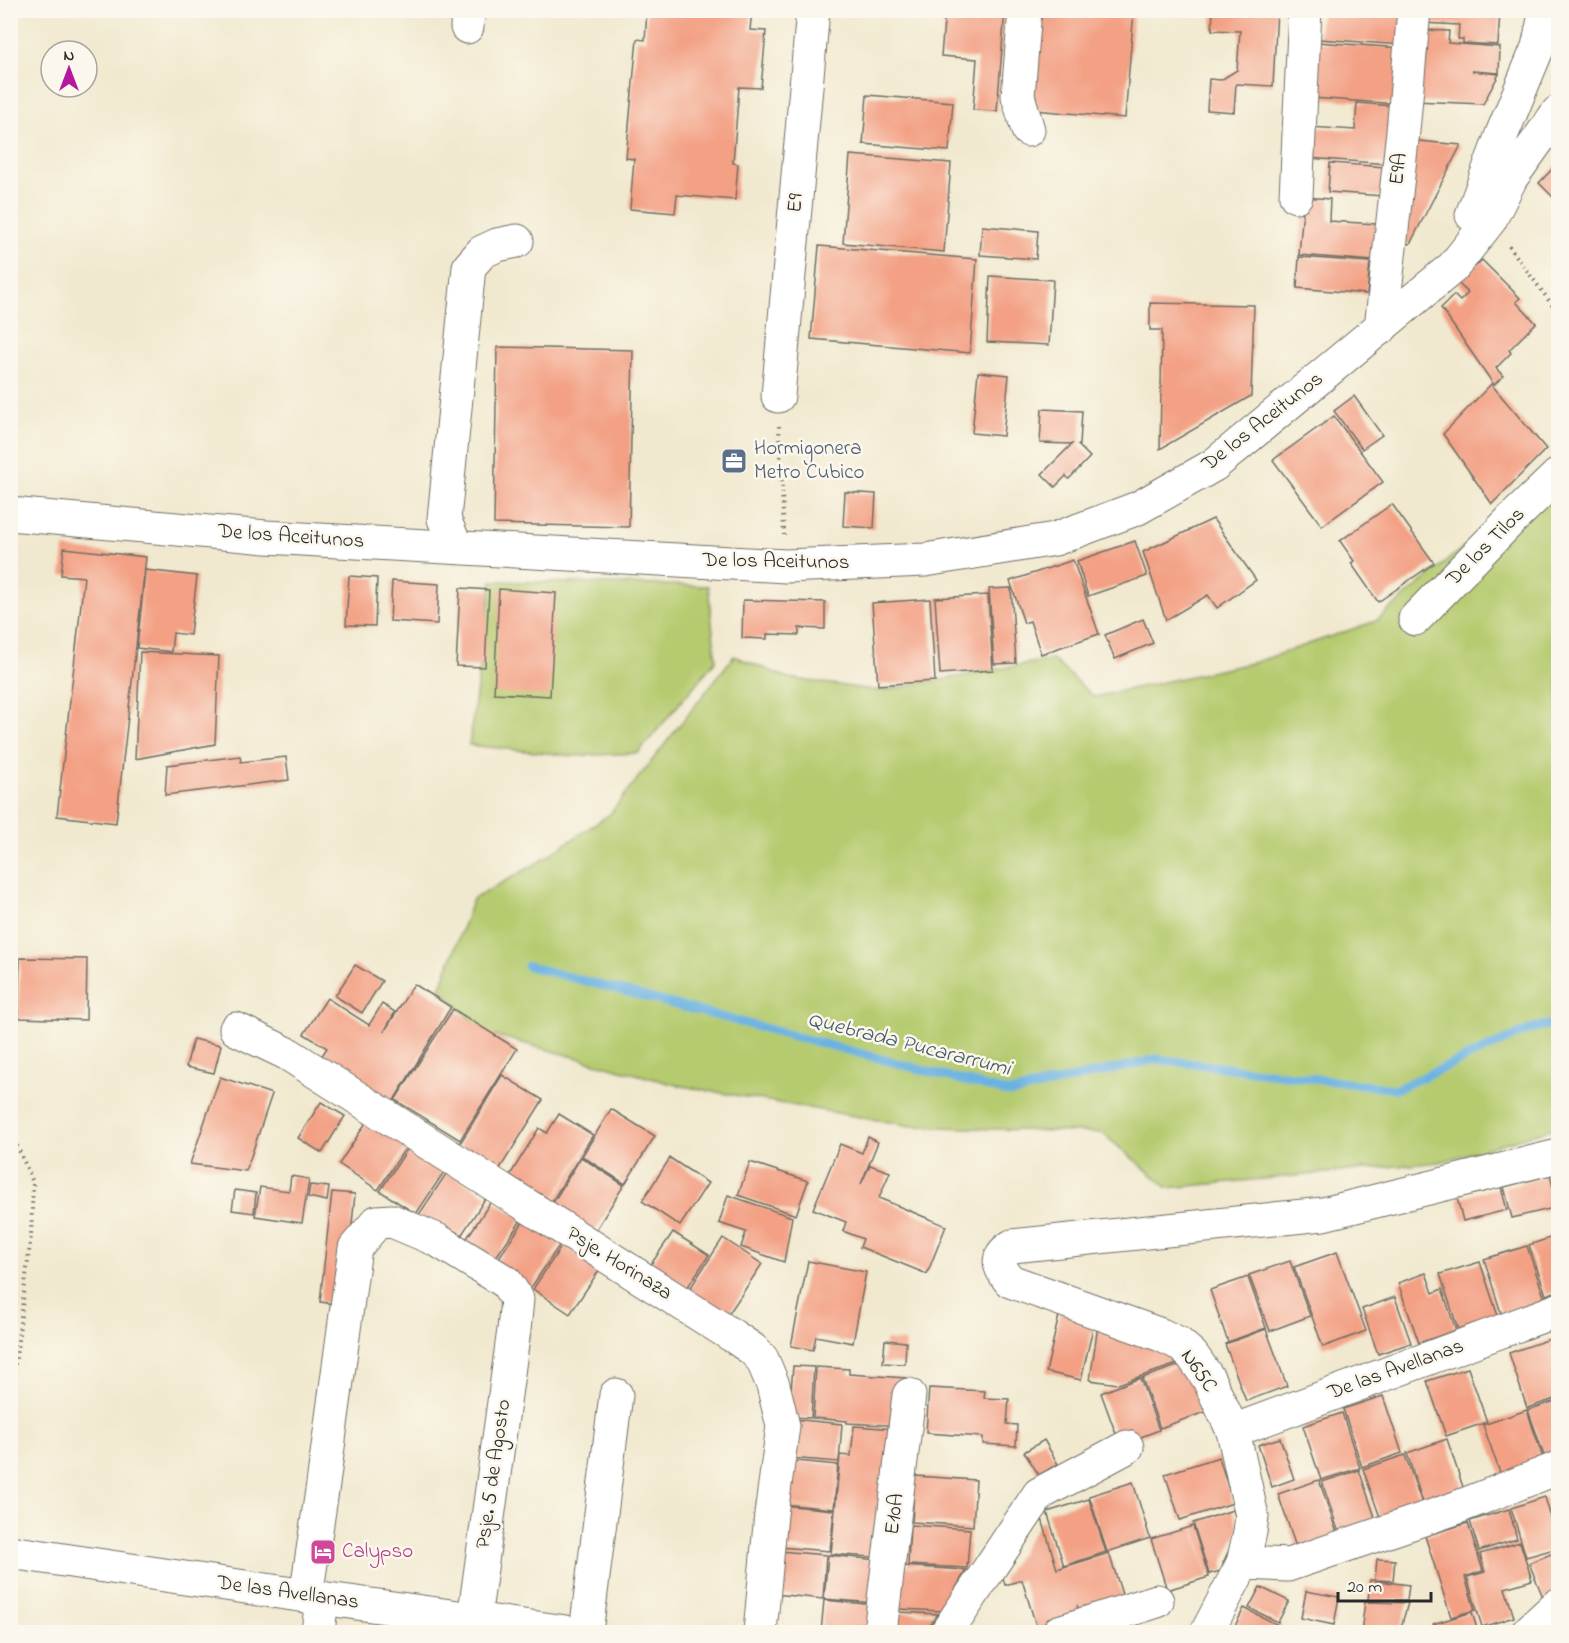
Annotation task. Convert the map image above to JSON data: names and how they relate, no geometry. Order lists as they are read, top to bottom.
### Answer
{
  "streets": {
    "street": [
      "E9A",
      "E9",
      "De los Aceitunos",
      "De los Tilos",
      "Psje. Horinaza",
      "De las Avellanas",
      "N65C",
      "Psje. 5 de Agosto",
      "E10A"
    ]
  },
  "crossings": [
    ["E9A", "De los Aceitunos"],
    ["De las Avellanas", "N65C"],
    ["De las Avellanas", "Psje. 5 de Agosto"]
  ],
  "water": ["Quebrada Pucararrumi"],
  "places": {
    "office": ["Hormigonera Metro Cubico"],
    "hotel": ["Calypso"]
  },
  "scale_bar": "20 m",
  "north": "top"
}
